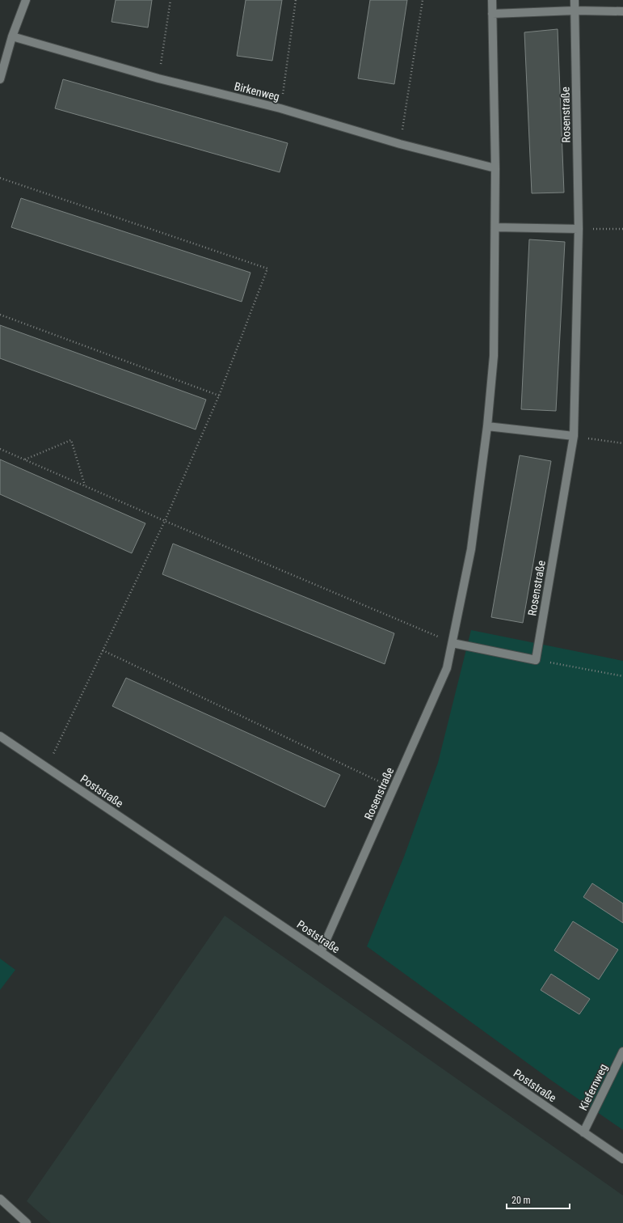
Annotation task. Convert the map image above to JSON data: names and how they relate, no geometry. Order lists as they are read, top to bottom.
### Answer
{
  "streets": {
    "street": [
      "Birkenweg",
      "Rosenstraße",
      "Poststraße",
      "Kiefernweg"
    ]
  },
  "crossings": [
    ["Birkenweg", "Rosenstraße"],
    ["Rosenstraße", "Poststraße"],
    ["Poststraße", "Kiefernweg"]
  ],
  "scale_bar": "20 m"
}
